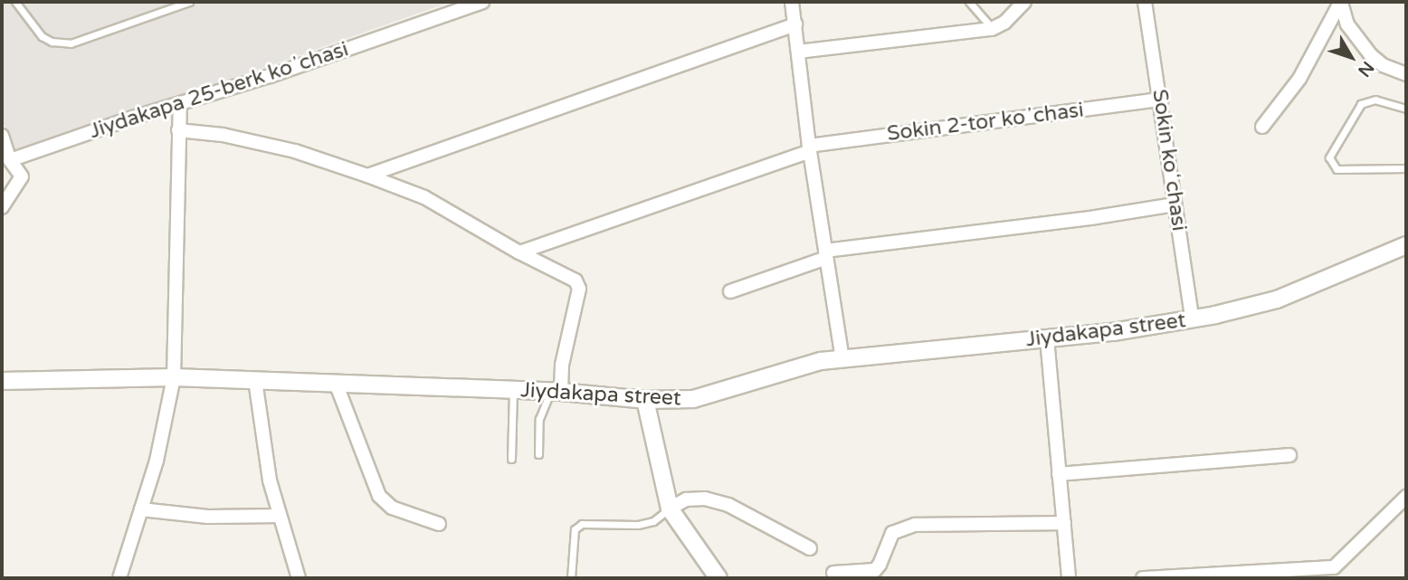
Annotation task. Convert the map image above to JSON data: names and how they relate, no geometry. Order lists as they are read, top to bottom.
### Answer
{
  "streets": {
    "street": [
      "Jiydakapa 25-berk koʼchasi",
      "Sokin 2-tor koʼchasi",
      "Sokin koʻchasi",
      "Jiydakapa street"
    ]
  },
  "crossings": [
    ["Sokin 2-tor koʼchasi", "Sokin koʻchasi"],
    ["Sokin koʻchasi", "Jiydakapa street"]
  ],
  "north": "bottom right"
}
